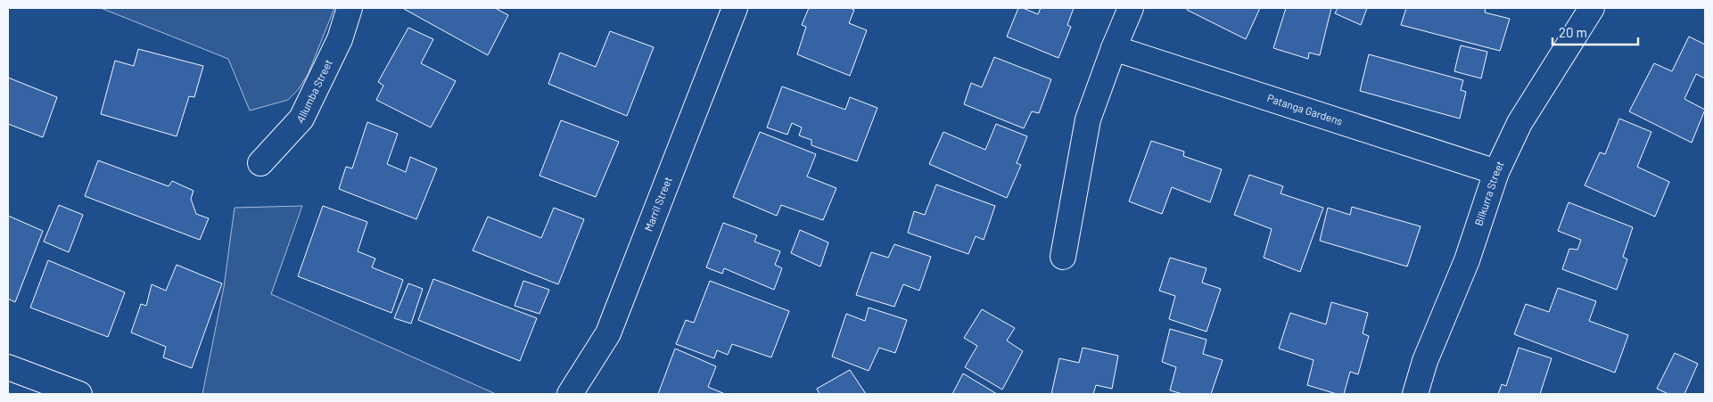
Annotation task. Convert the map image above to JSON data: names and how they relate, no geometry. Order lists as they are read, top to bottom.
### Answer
{
  "streets": {
    "street": [
      "Allumba Street",
      "Patanga Gardens",
      "Bilkurra Street",
      "Marril Street"
    ]
  },
  "crossings": [
    ["Patanga Gardens", "Bilkurra Street"]
  ],
  "scale_bar": "20 m"
}
